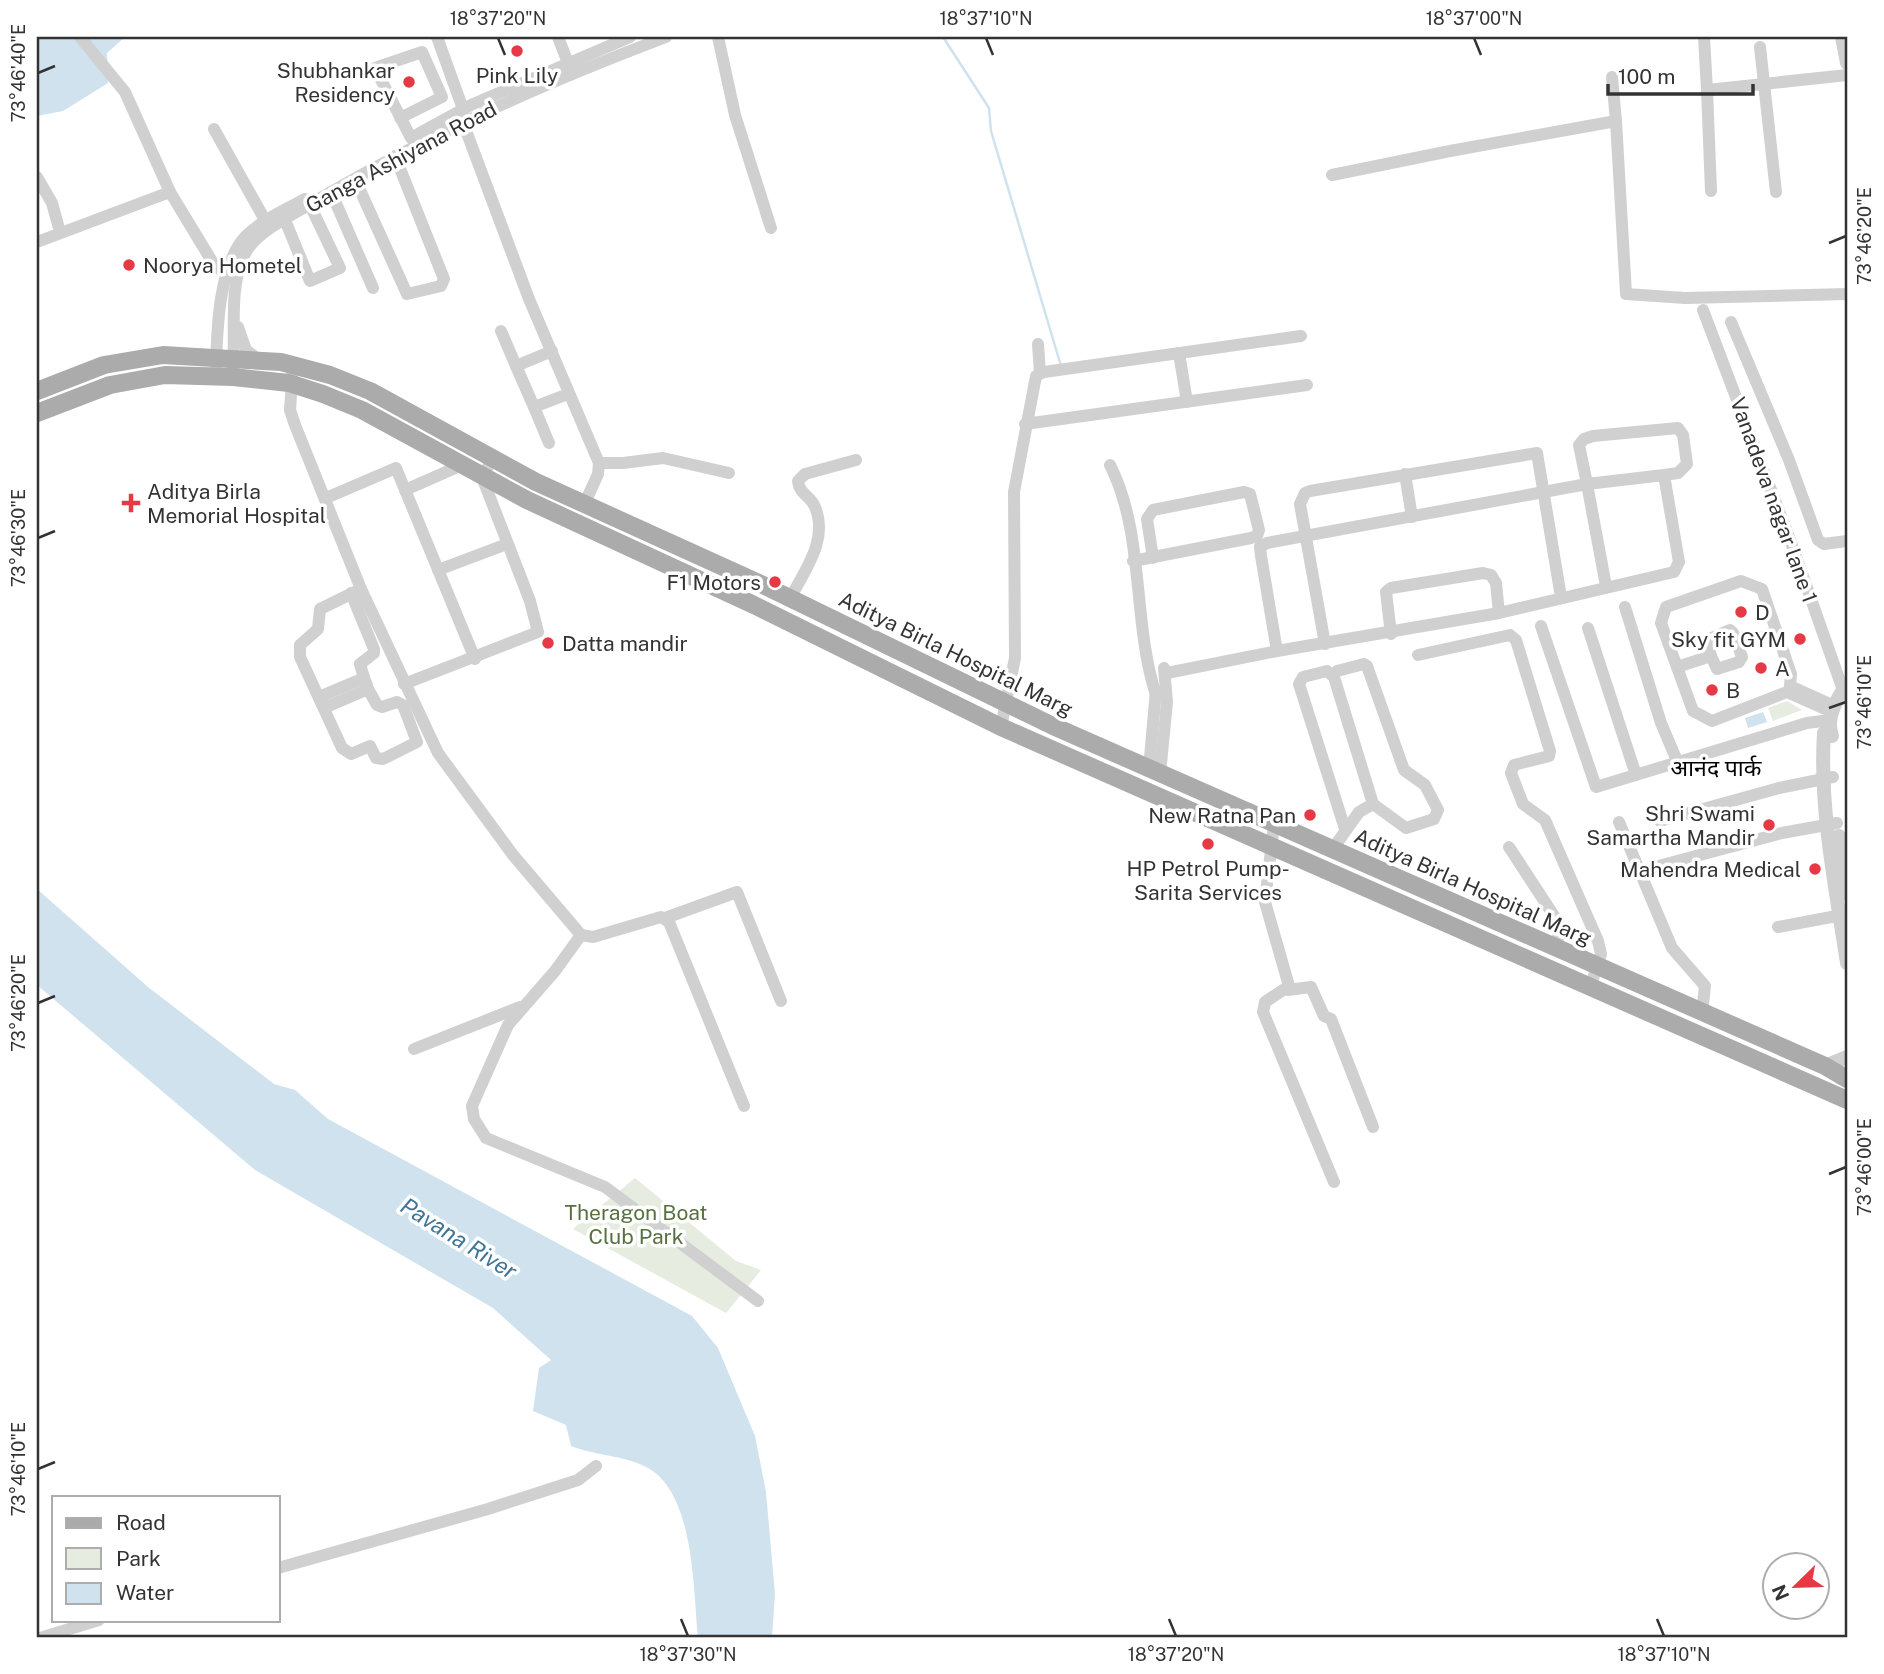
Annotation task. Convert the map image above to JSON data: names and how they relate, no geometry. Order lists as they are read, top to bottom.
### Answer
{
  "streets": {
    "main road": ["Aditya Birla Hospital Marg"],
    "street": ["Ganga Ashiyana Road", "Vanadeva nagar lane 1"]
  },
  "crossings": [
    ["Ganga Ashiyana Road", "Aditya Birla Hospital Marg"]
  ],
  "districts": ["आनंद पार्क"],
  "water": ["Pavana River"],
  "parks": ["Theragon Boat Club Park"],
  "places": {
    "other": [
      "Pink Lily",
      "Shubhankar Residency",
      "Noorya Hometel",
      "F1 Motors",
      "D",
      "Sky fit GYM",
      "Datta mandir",
      "A",
      "B",
      "New Ratna Pan",
      "Shri Swami Samartha Mandir",
      "HP Petrol Pump- Sarita Services",
      "Mahendra Medical"
    ],
    "health": ["Aditya Birla Memorial Hospital"]
  },
  "legend": ["Road", "Park", "Water"],
  "scale_bar": "100 m",
  "north": "bottom left",
  "coordinates": [
    "18°37'20\"N",
    "18°37'10\"N",
    "18°37'00\"N",
    "73°46'40\"E",
    "73°46'20\"E",
    "73°46'30\"E",
    "73°46'10\"E",
    "73°46'00\"E",
    "18°37'30\"N"
  ]
}
